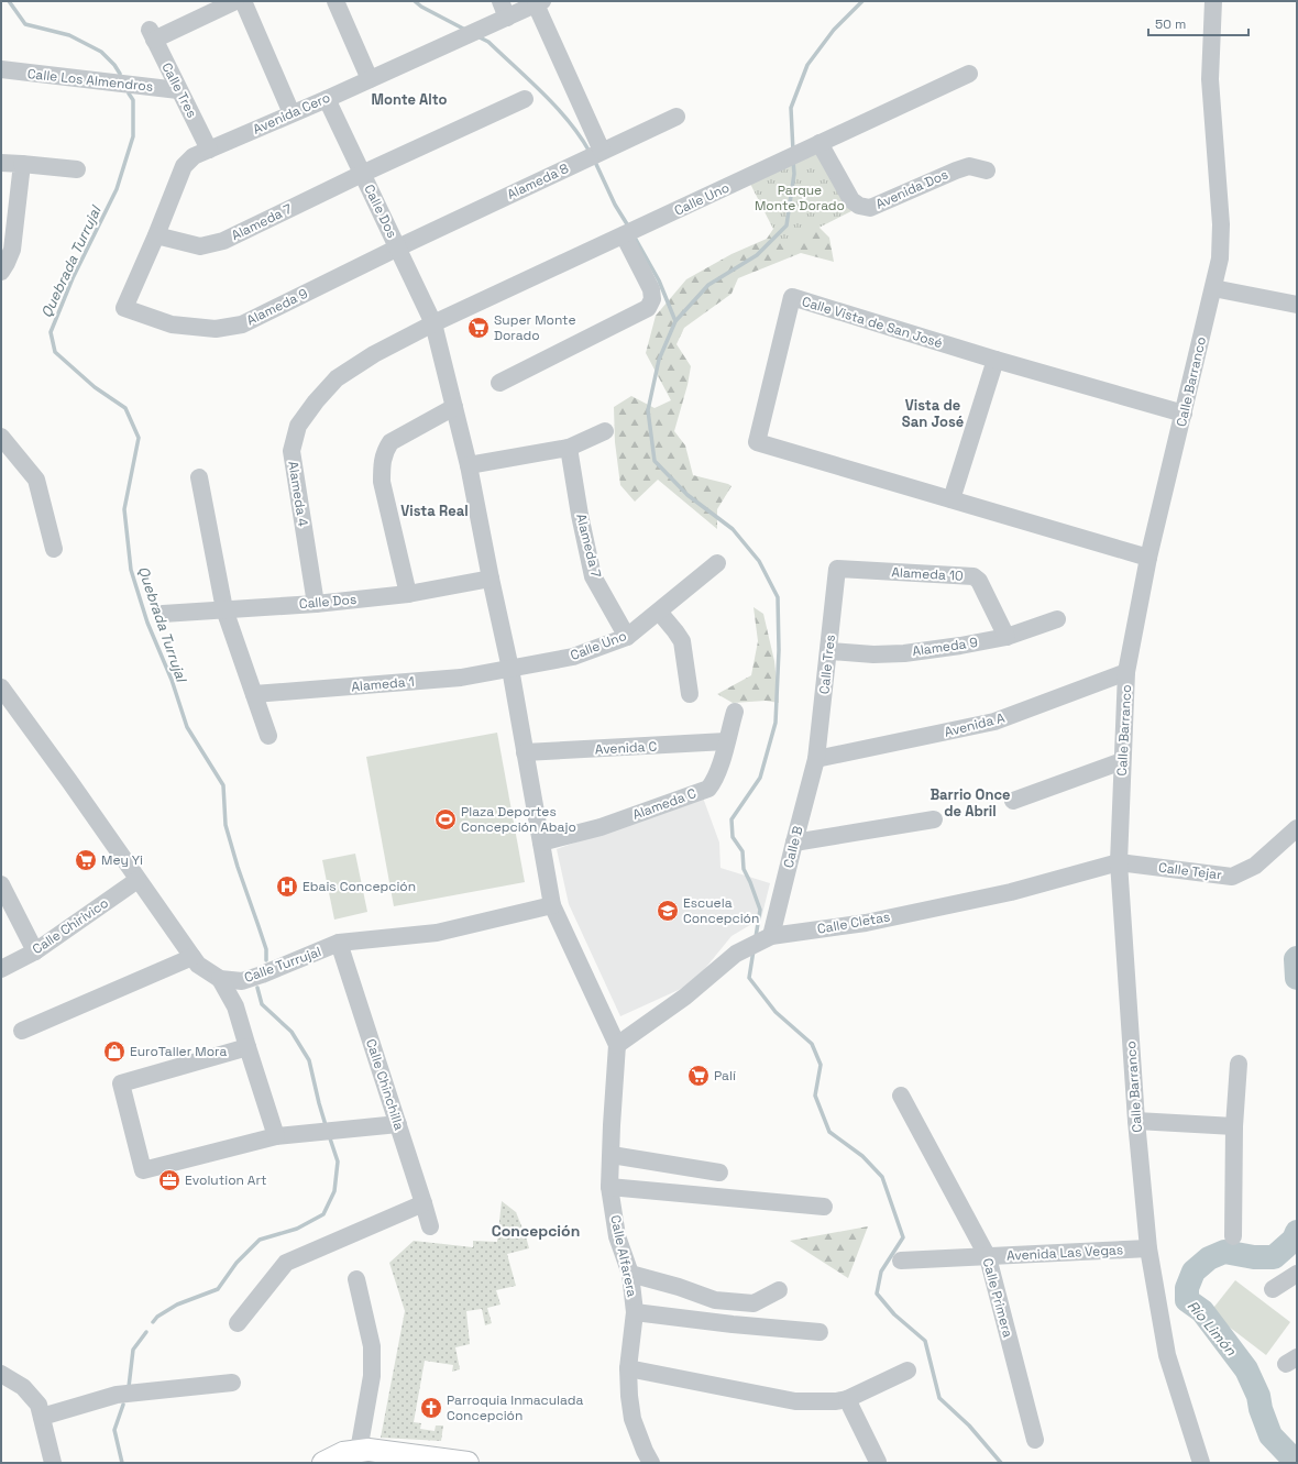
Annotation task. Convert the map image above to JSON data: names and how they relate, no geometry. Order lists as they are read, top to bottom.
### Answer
{
  "streets": {
    "street": [
      "Calle Los Almendros",
      "Calle Tres",
      "Avenida Cero",
      "Alameda 8",
      "Avenida Dos",
      "Calle Uno",
      "Calle Dos",
      "Alameda 7",
      "Alameda 9",
      "Calle Vista de San José",
      "Calle Barranco",
      "Alameda 4",
      "Alameda 10",
      "Alameda 1",
      "Avenida A",
      "Avenida C",
      "Alameda C",
      "Calle B",
      "Calle Tejar",
      "Calle Cletas",
      "Calle Chirivico",
      "Calle Turrujal",
      "Calle Chinchilla",
      "Avenida Las Vegas",
      "Calle Alfarera",
      "Calle Primera"
    ]
  },
  "crossings": [
    ["Calle Los Almendros", "Calle Tres"],
    ["Calle Tres", "Avenida Cero"],
    ["Calle Tres", "Alameda 9"],
    ["Calle Tres", "Alameda 10"],
    ["Calle Tres", "Avenida A"],
    ["Calle Tres", "Calle B"],
    ["Avenida Cero", "Calle Dos"],
    ["Avenida Cero", "Alameda 7"],
    ["Avenida Cero", "Alameda 9"],
    ["Alameda 8", "Calle Dos"],
    ["Alameda 8", "Alameda 9"],
    ["Avenida Dos", "Calle Uno"],
    ["Calle Uno", "Calle Dos"],
    ["Calle Uno", "Alameda 7"],
    ["Calle Uno", "Alameda 4"],
    ["Calle Uno", "Alameda 1"],
    ["Calle Dos", "Alameda 7"],
    ["Calle Dos", "Alameda 9"],
    ["Calle Dos", "Alameda 4"],
    ["Calle Dos", "Alameda 1"],
    ["Calle Dos", "Avenida C"],
    ["Calle Dos", "Alameda C"],
    ["Calle Dos", "Calle Turrujal"],
    ["Alameda 9", "Alameda 10"],
    ["Calle Vista de San José", "Calle Barranco"],
    ["Calle Barranco", "Avenida A"],
    ["Calle Barranco", "Calle Tejar"],
    ["Calle Barranco", "Calle Cletas"],
    ["Calle Barranco", "Avenida Las Vegas"],
    ["Avenida A", "Calle B"],
    ["Avenida C", "Alameda C"],
    ["Calle B", "Calle Cletas"],
    ["Calle Tejar", "Calle Cletas"],
    ["Calle Cletas", "Calle Alfarera"],
    ["Calle Chirivico", "Calle Turrujal"],
    ["Calle Turrujal", "Calle Chinchilla"],
    ["Avenida Las Vegas", "Calle Primera"]
  ],
  "districts": [
    "Monte Alto",
    "Vista de San José",
    "Vista Real",
    "Barrio Once de Abril",
    "Concepción"
  ],
  "water": ["Quebrada Turrujal", "Río Limón"],
  "parks": ["Parque Monte Dorado"],
  "places": {
    "supermarket": ["Super Monte Dorado", "Mey Yi", "Palí"],
    "sports": ["Plaza Deportes Concepción Abajo"],
    "hospital": ["Ebais Concepción"],
    "school or university": ["Escuela Concepción"],
    "shop": ["EuroTaller Mora"],
    "office": ["Evolution Art"],
    "church": ["Parroquia Inmaculada Concepción"]
  },
  "scale_bar": "50 m"
}
